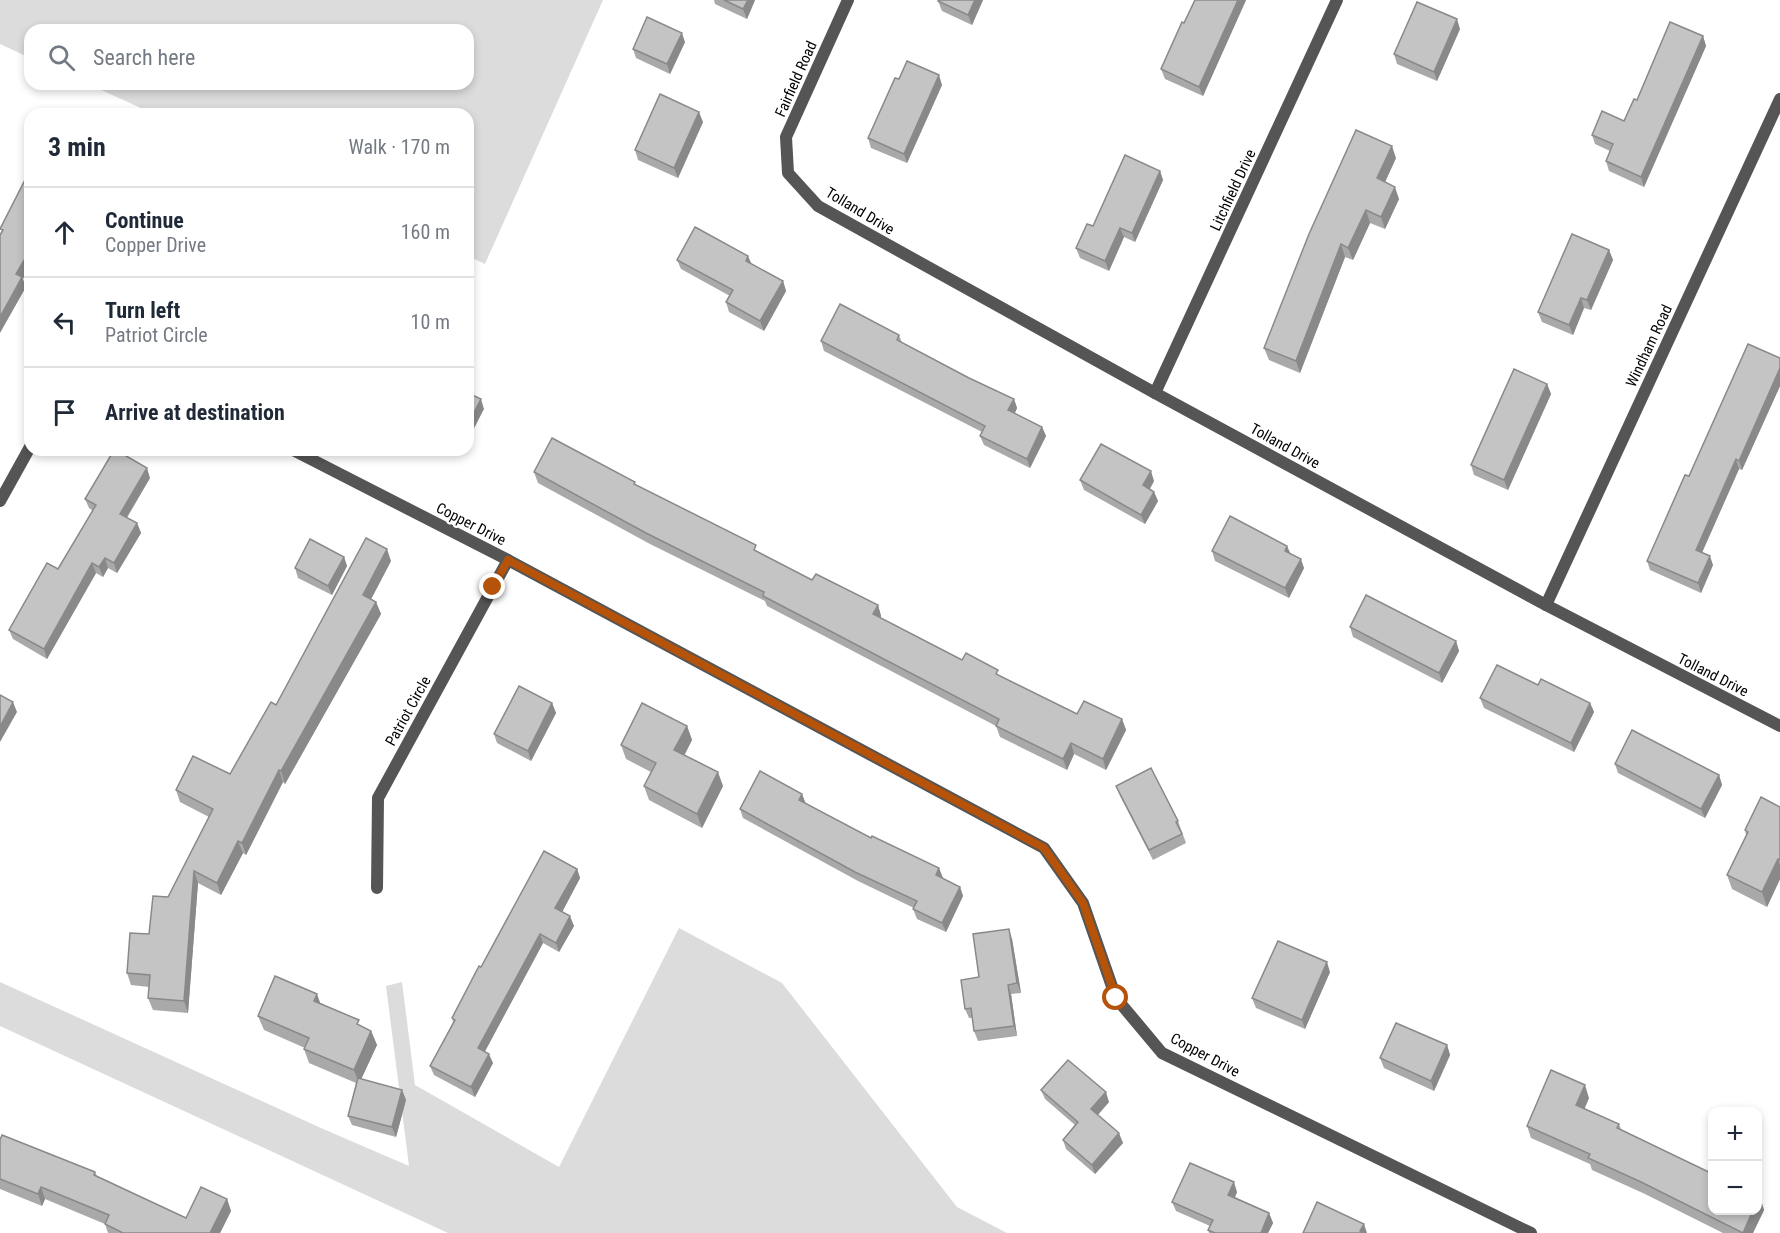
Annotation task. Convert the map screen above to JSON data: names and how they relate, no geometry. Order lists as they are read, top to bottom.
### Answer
{
  "streets": {
    "street": [
      "Fairfield Road",
      "Litchfield Drive",
      "Tolland Drive",
      "Windham Road",
      "Copper Drive",
      "Patriot Circle"
    ]
  },
  "crossings": [
    ["Fairfield Road", "Tolland Drive"],
    ["Litchfield Drive", "Tolland Drive"],
    ["Tolland Drive", "Windham Road"],
    ["Copper Drive", "Patriot Circle"]
  ],
  "page": {
    "search": "Search here",
    "heading": ["3 min", "Walk · 170 m"],
    "list": [
      ["Continue", "Copper Drive", "160 m"],
      ["Turn left", "Patriot Circle", "10 m"],
      "Arrive at destination"
    ],
    "map_buttons": ["+", "−"]
  }
}
